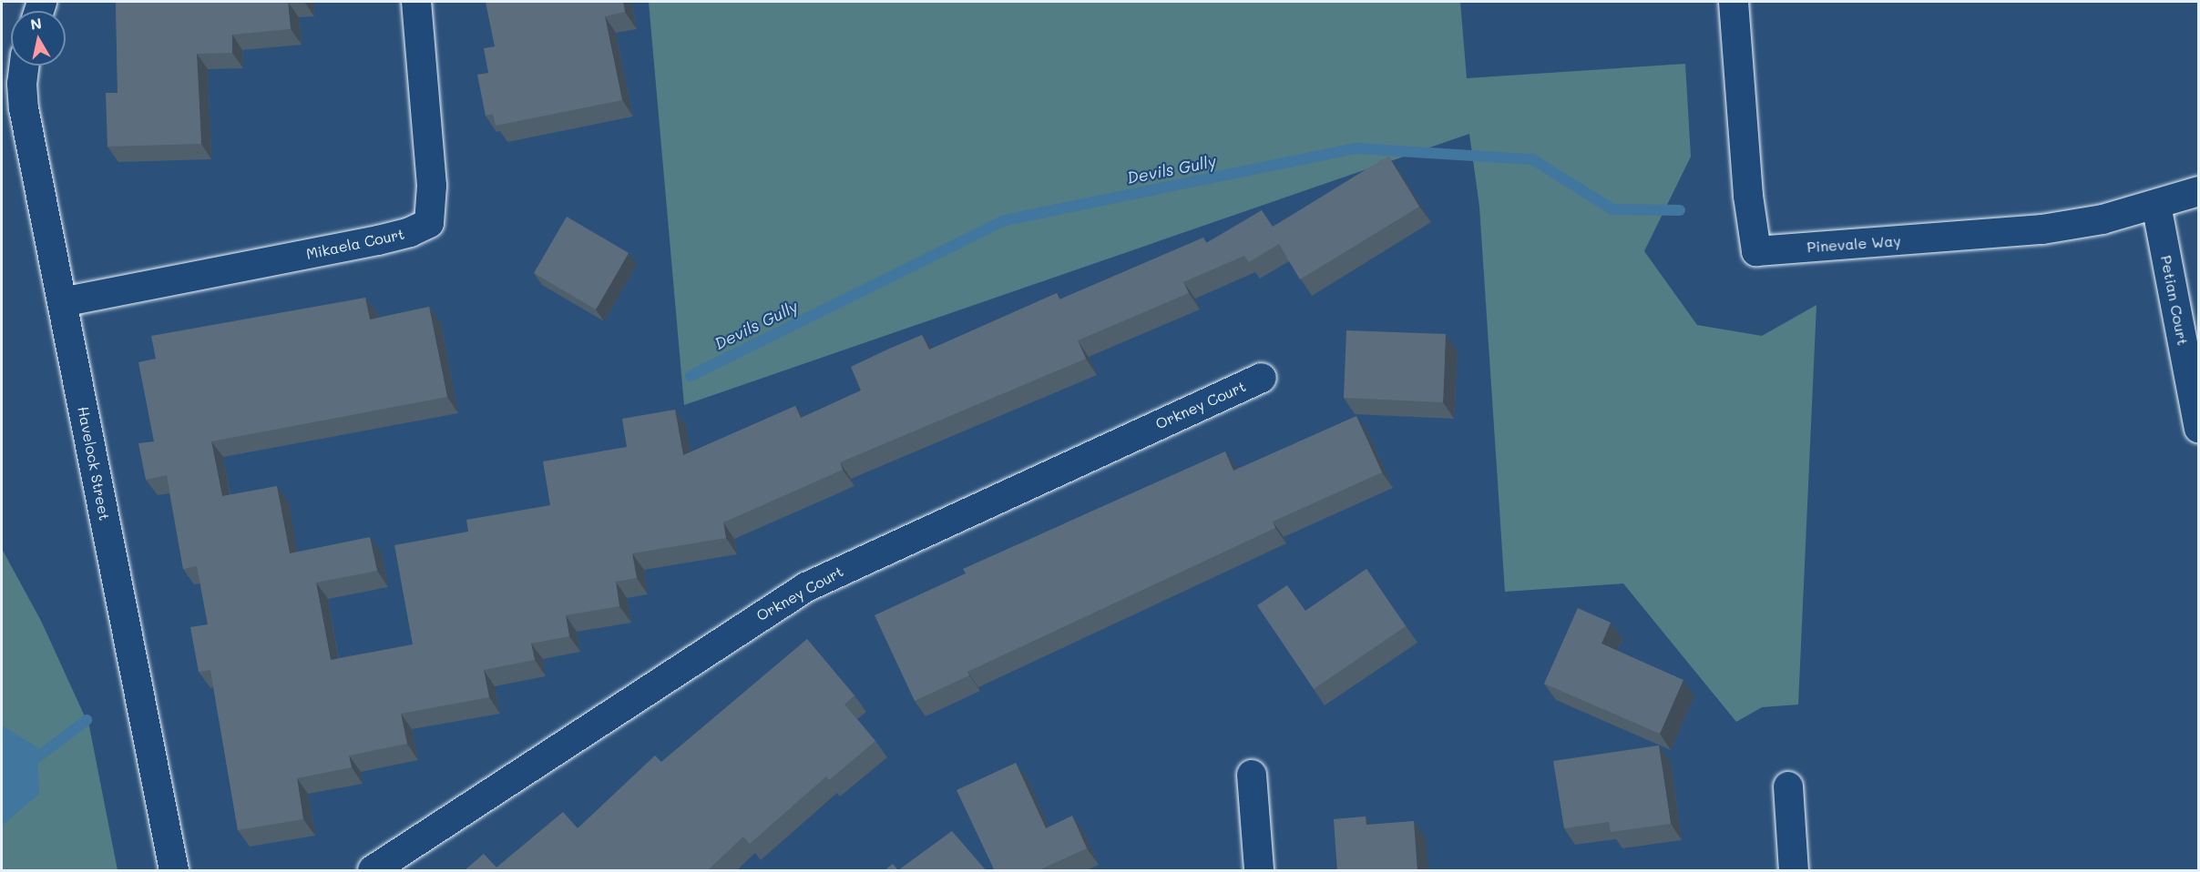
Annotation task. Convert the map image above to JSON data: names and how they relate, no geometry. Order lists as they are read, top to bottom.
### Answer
{
  "streets": {
    "street": [
      "Mikaela Court",
      "Pinevale Way",
      "Petian Court",
      "Orkney Court",
      "Havelock Street"
    ]
  },
  "crossings": [
    ["Mikaela Court", "Havelock Street"],
    ["Pinevale Way", "Petian Court"]
  ],
  "water": ["Devils Gully"],
  "north": "top"
}
